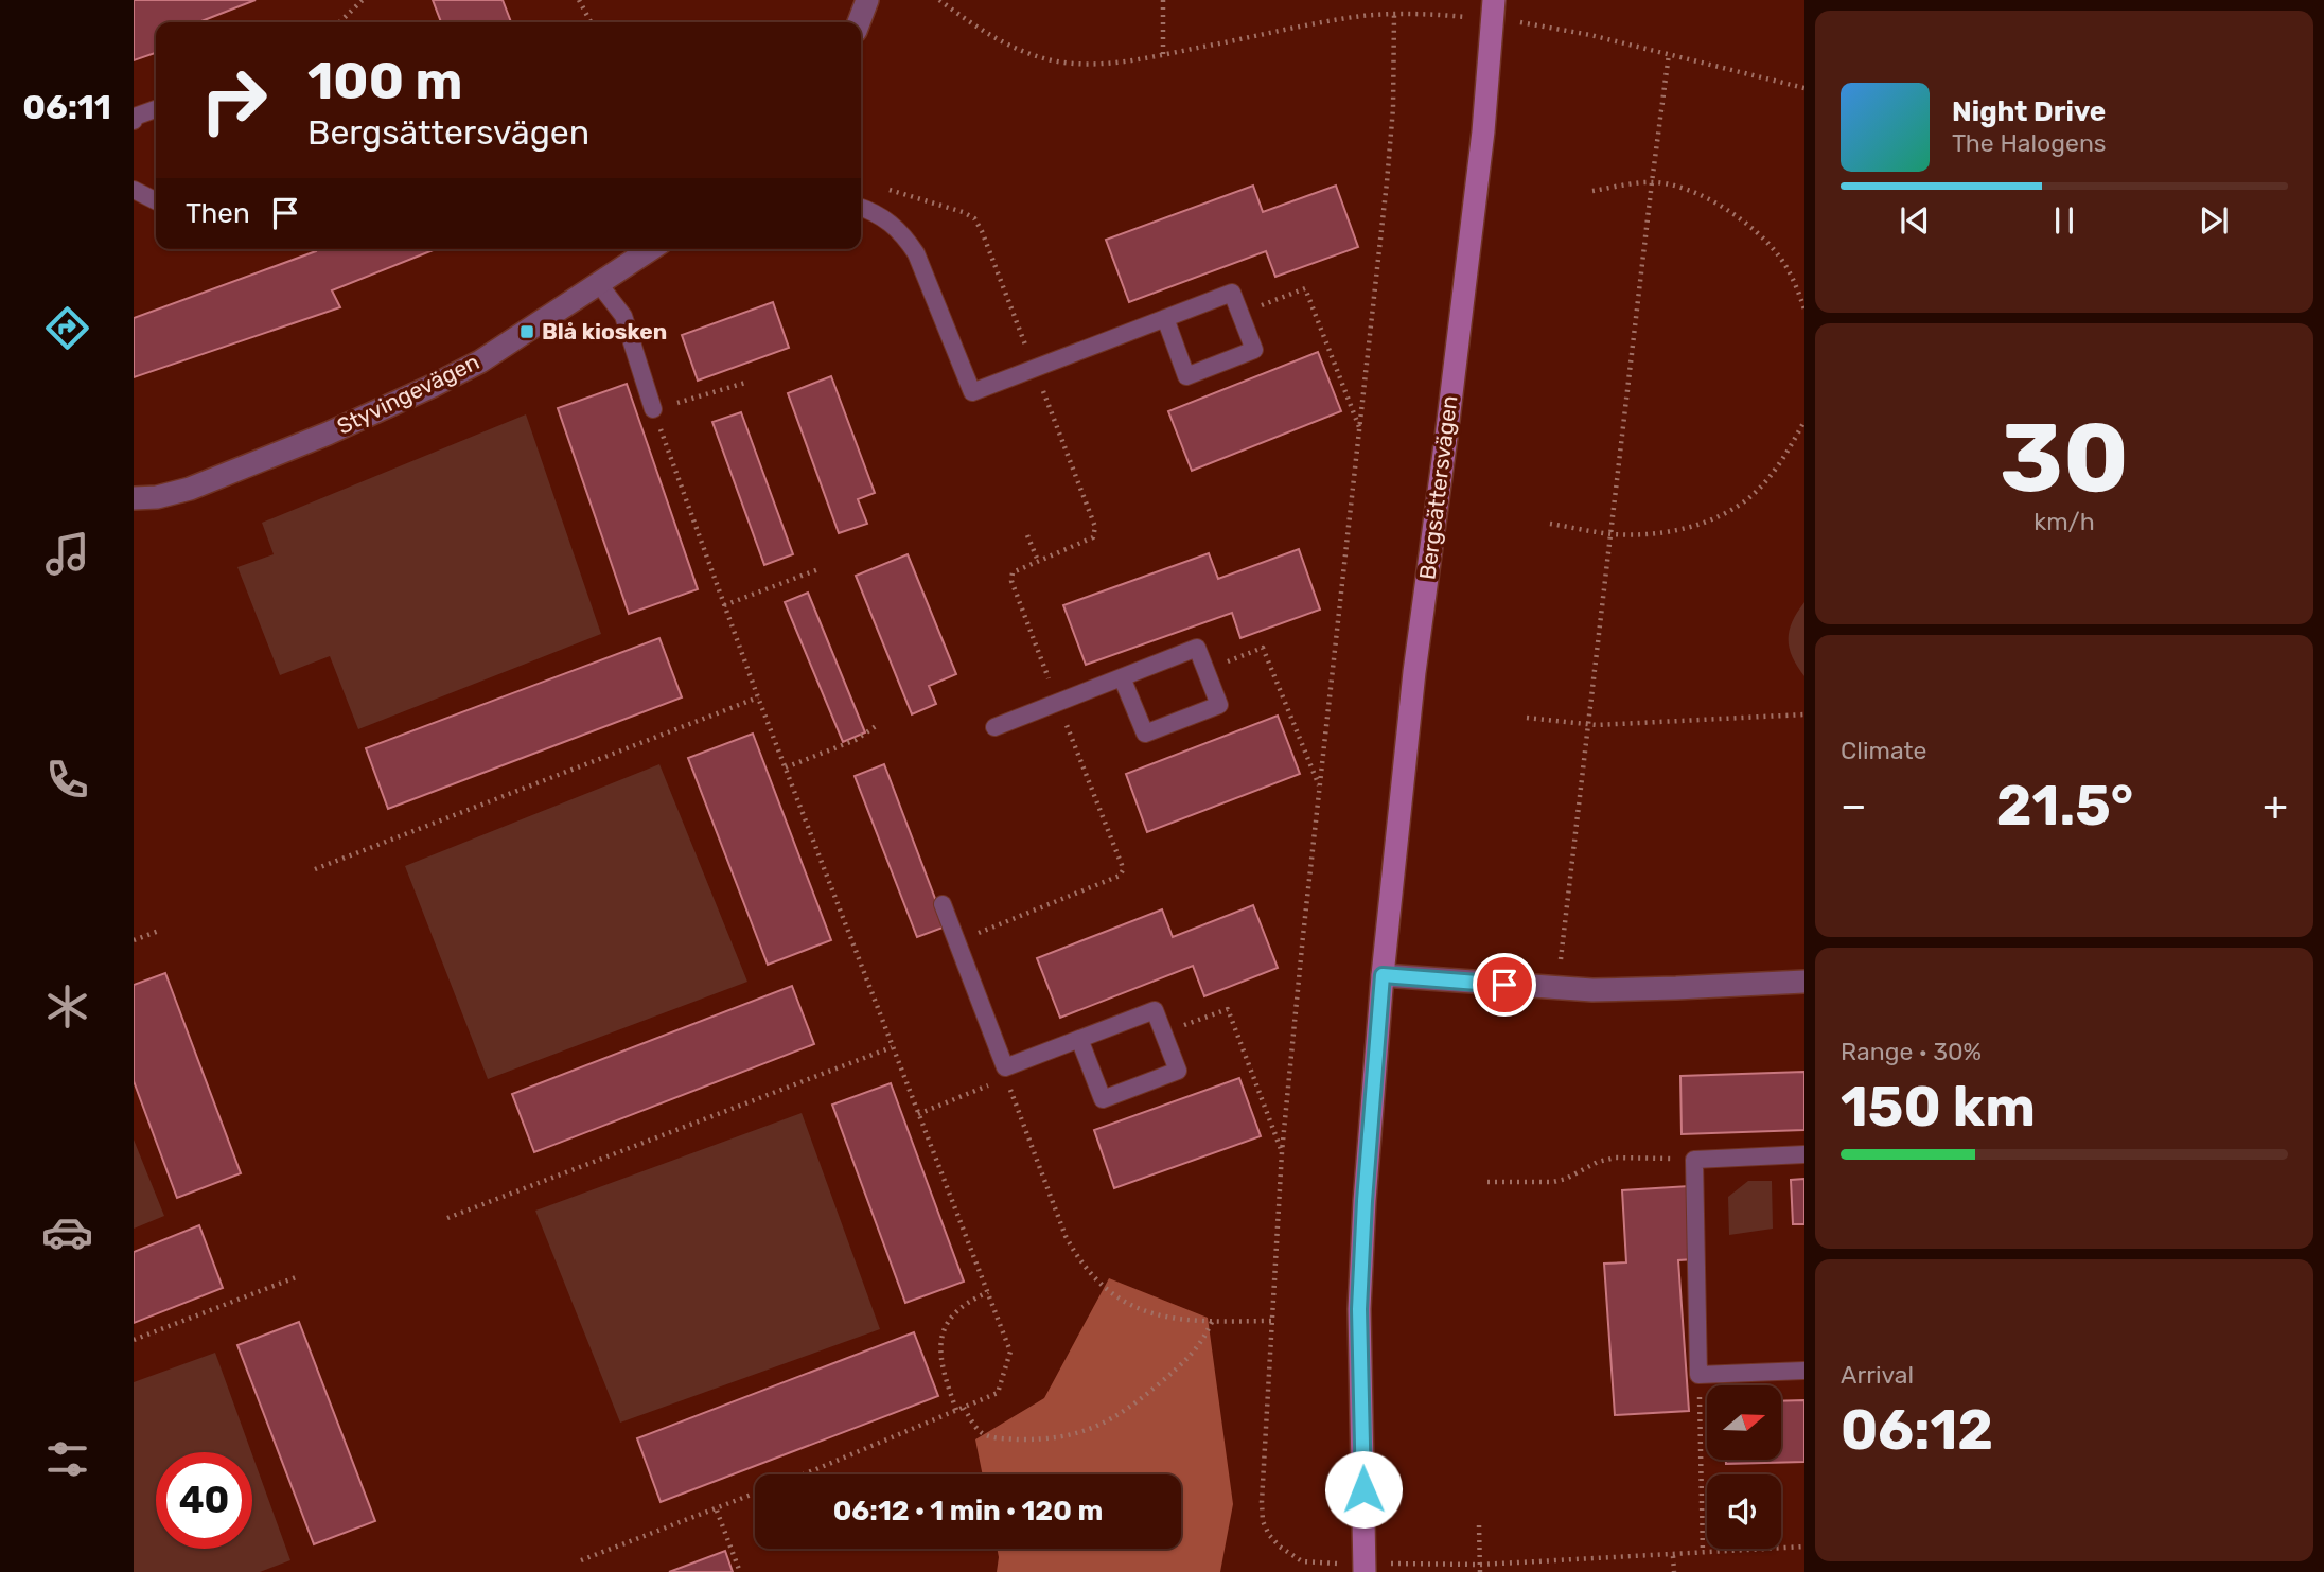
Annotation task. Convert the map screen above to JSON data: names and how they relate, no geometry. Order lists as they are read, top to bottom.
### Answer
{
  "streets": {
    "street": ["Styvingevägen", "Bergsättersvägen"]
  },
  "places": {
    "transit": ["Blå kiosken"]
  },
  "north": "right",
  "page": {
    "tabs": "06:11",
    "turn": ["100 m", "Bergsättersvägen"],
    "song": ["Night Drive", "The Halogens"],
    "then": "Then",
    "tile": [
      ["30", "km/h"],
      "Climate",
      ["Range · 30%", "150 km"],
      ["Arrival", "06:12"]
    ],
    "heat": ["−", "21.5°", "+"],
    "limit": "40",
    "trip": "06:12 · 1 min · 120 m"
  }
}
